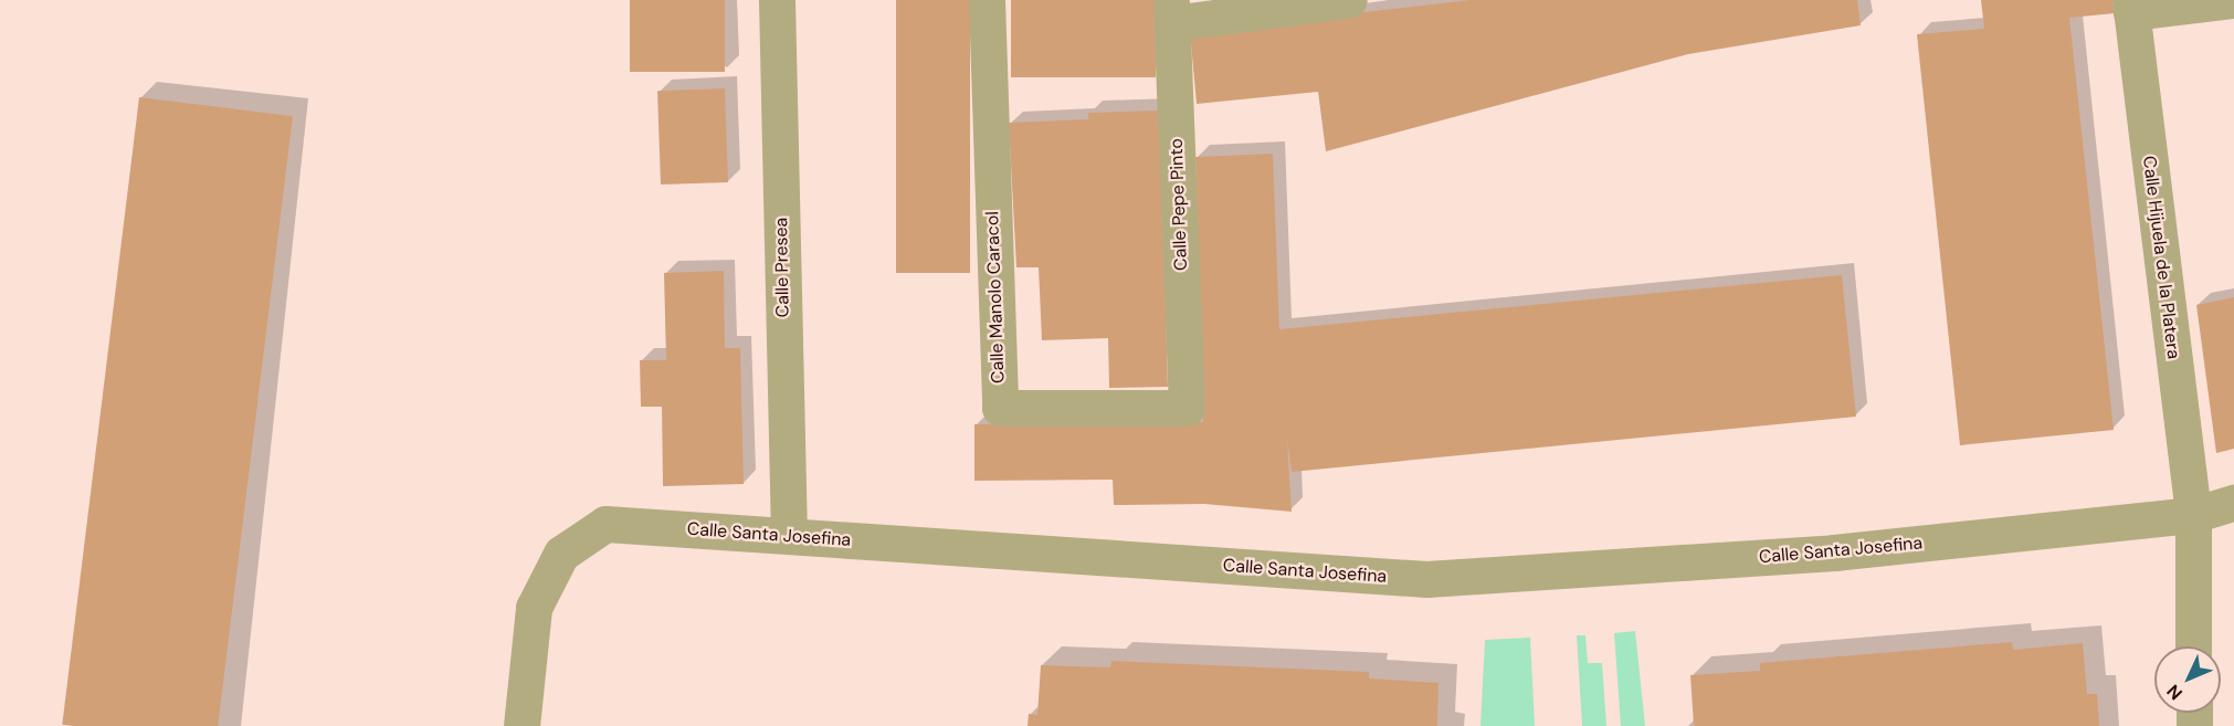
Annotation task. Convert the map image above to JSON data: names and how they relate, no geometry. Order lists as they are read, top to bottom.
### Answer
{
  "streets": {
    "street": [
      "Calle Pepe Pinto",
      "Calle Hijuela de la Platera",
      "Calle Presea",
      "Calle Manolo Caracol",
      "Calle Santa Josefina"
    ]
  },
  "crossings": [
    ["Calle Pepe Pinto", "Calle Manolo Caracol"],
    ["Calle Hijuela de la Platera", "Calle Santa Josefina"],
    ["Calle Presea", "Calle Santa Josefina"]
  ],
  "north": "bottom left"
}
